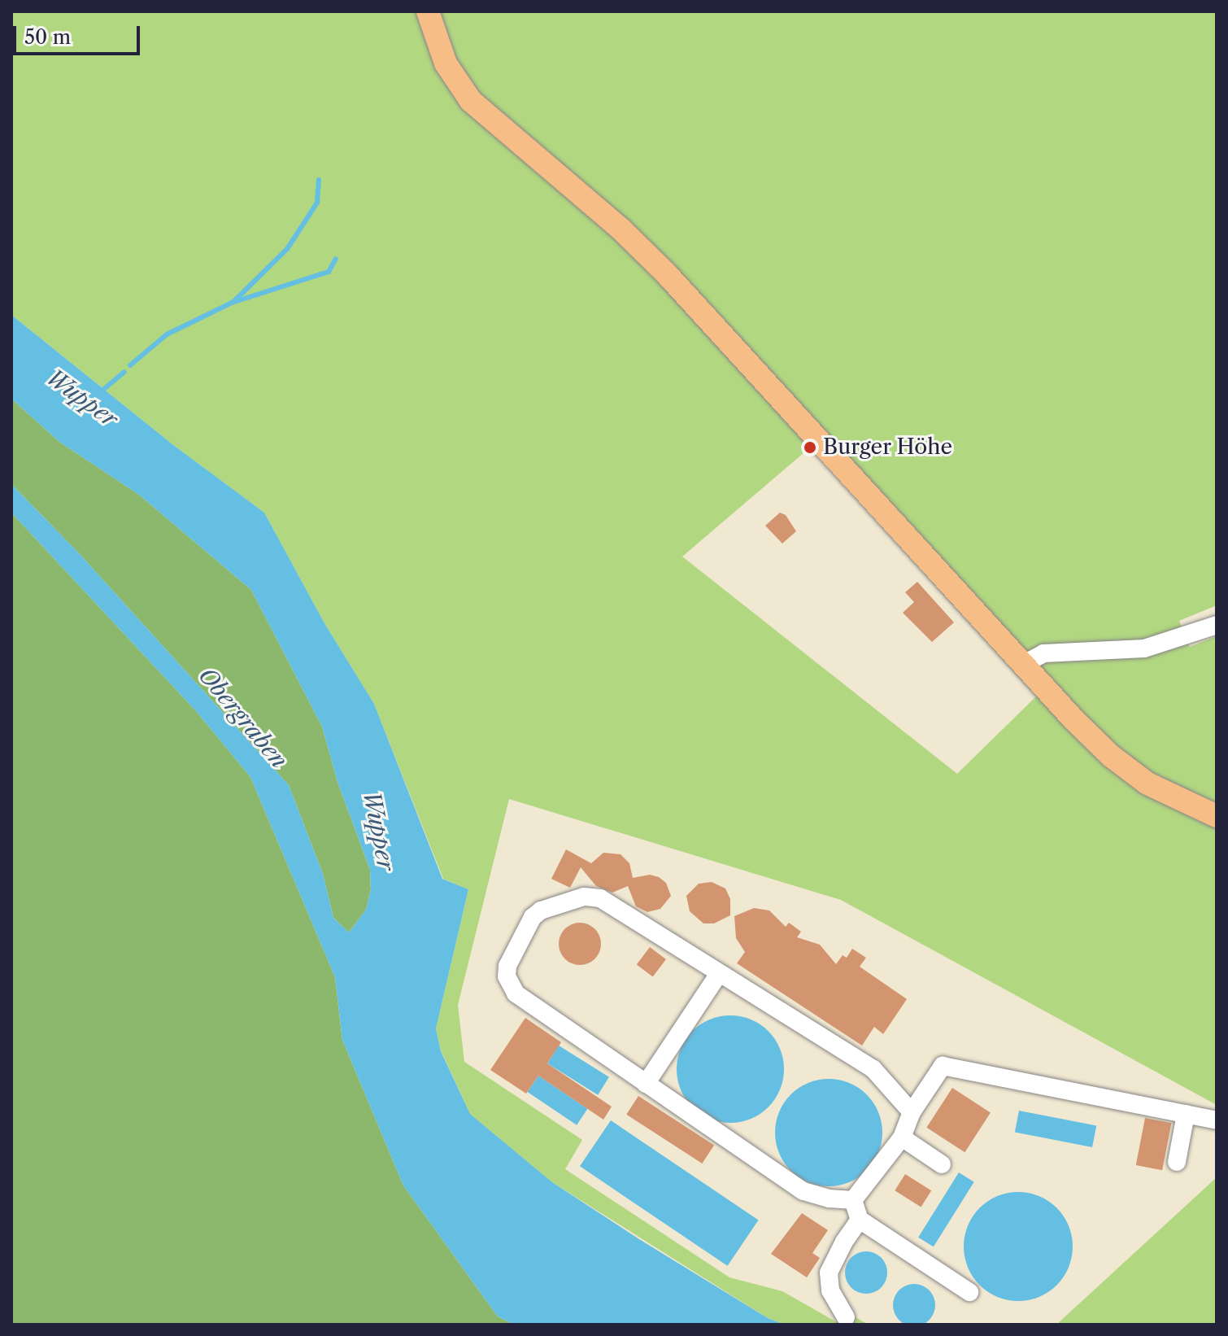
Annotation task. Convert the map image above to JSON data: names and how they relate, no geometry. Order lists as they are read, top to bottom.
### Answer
{
  "water": ["Wupper", "Obergraben"],
  "places": ["Burger Höhe"],
  "scale_bar": "50 m"
}
